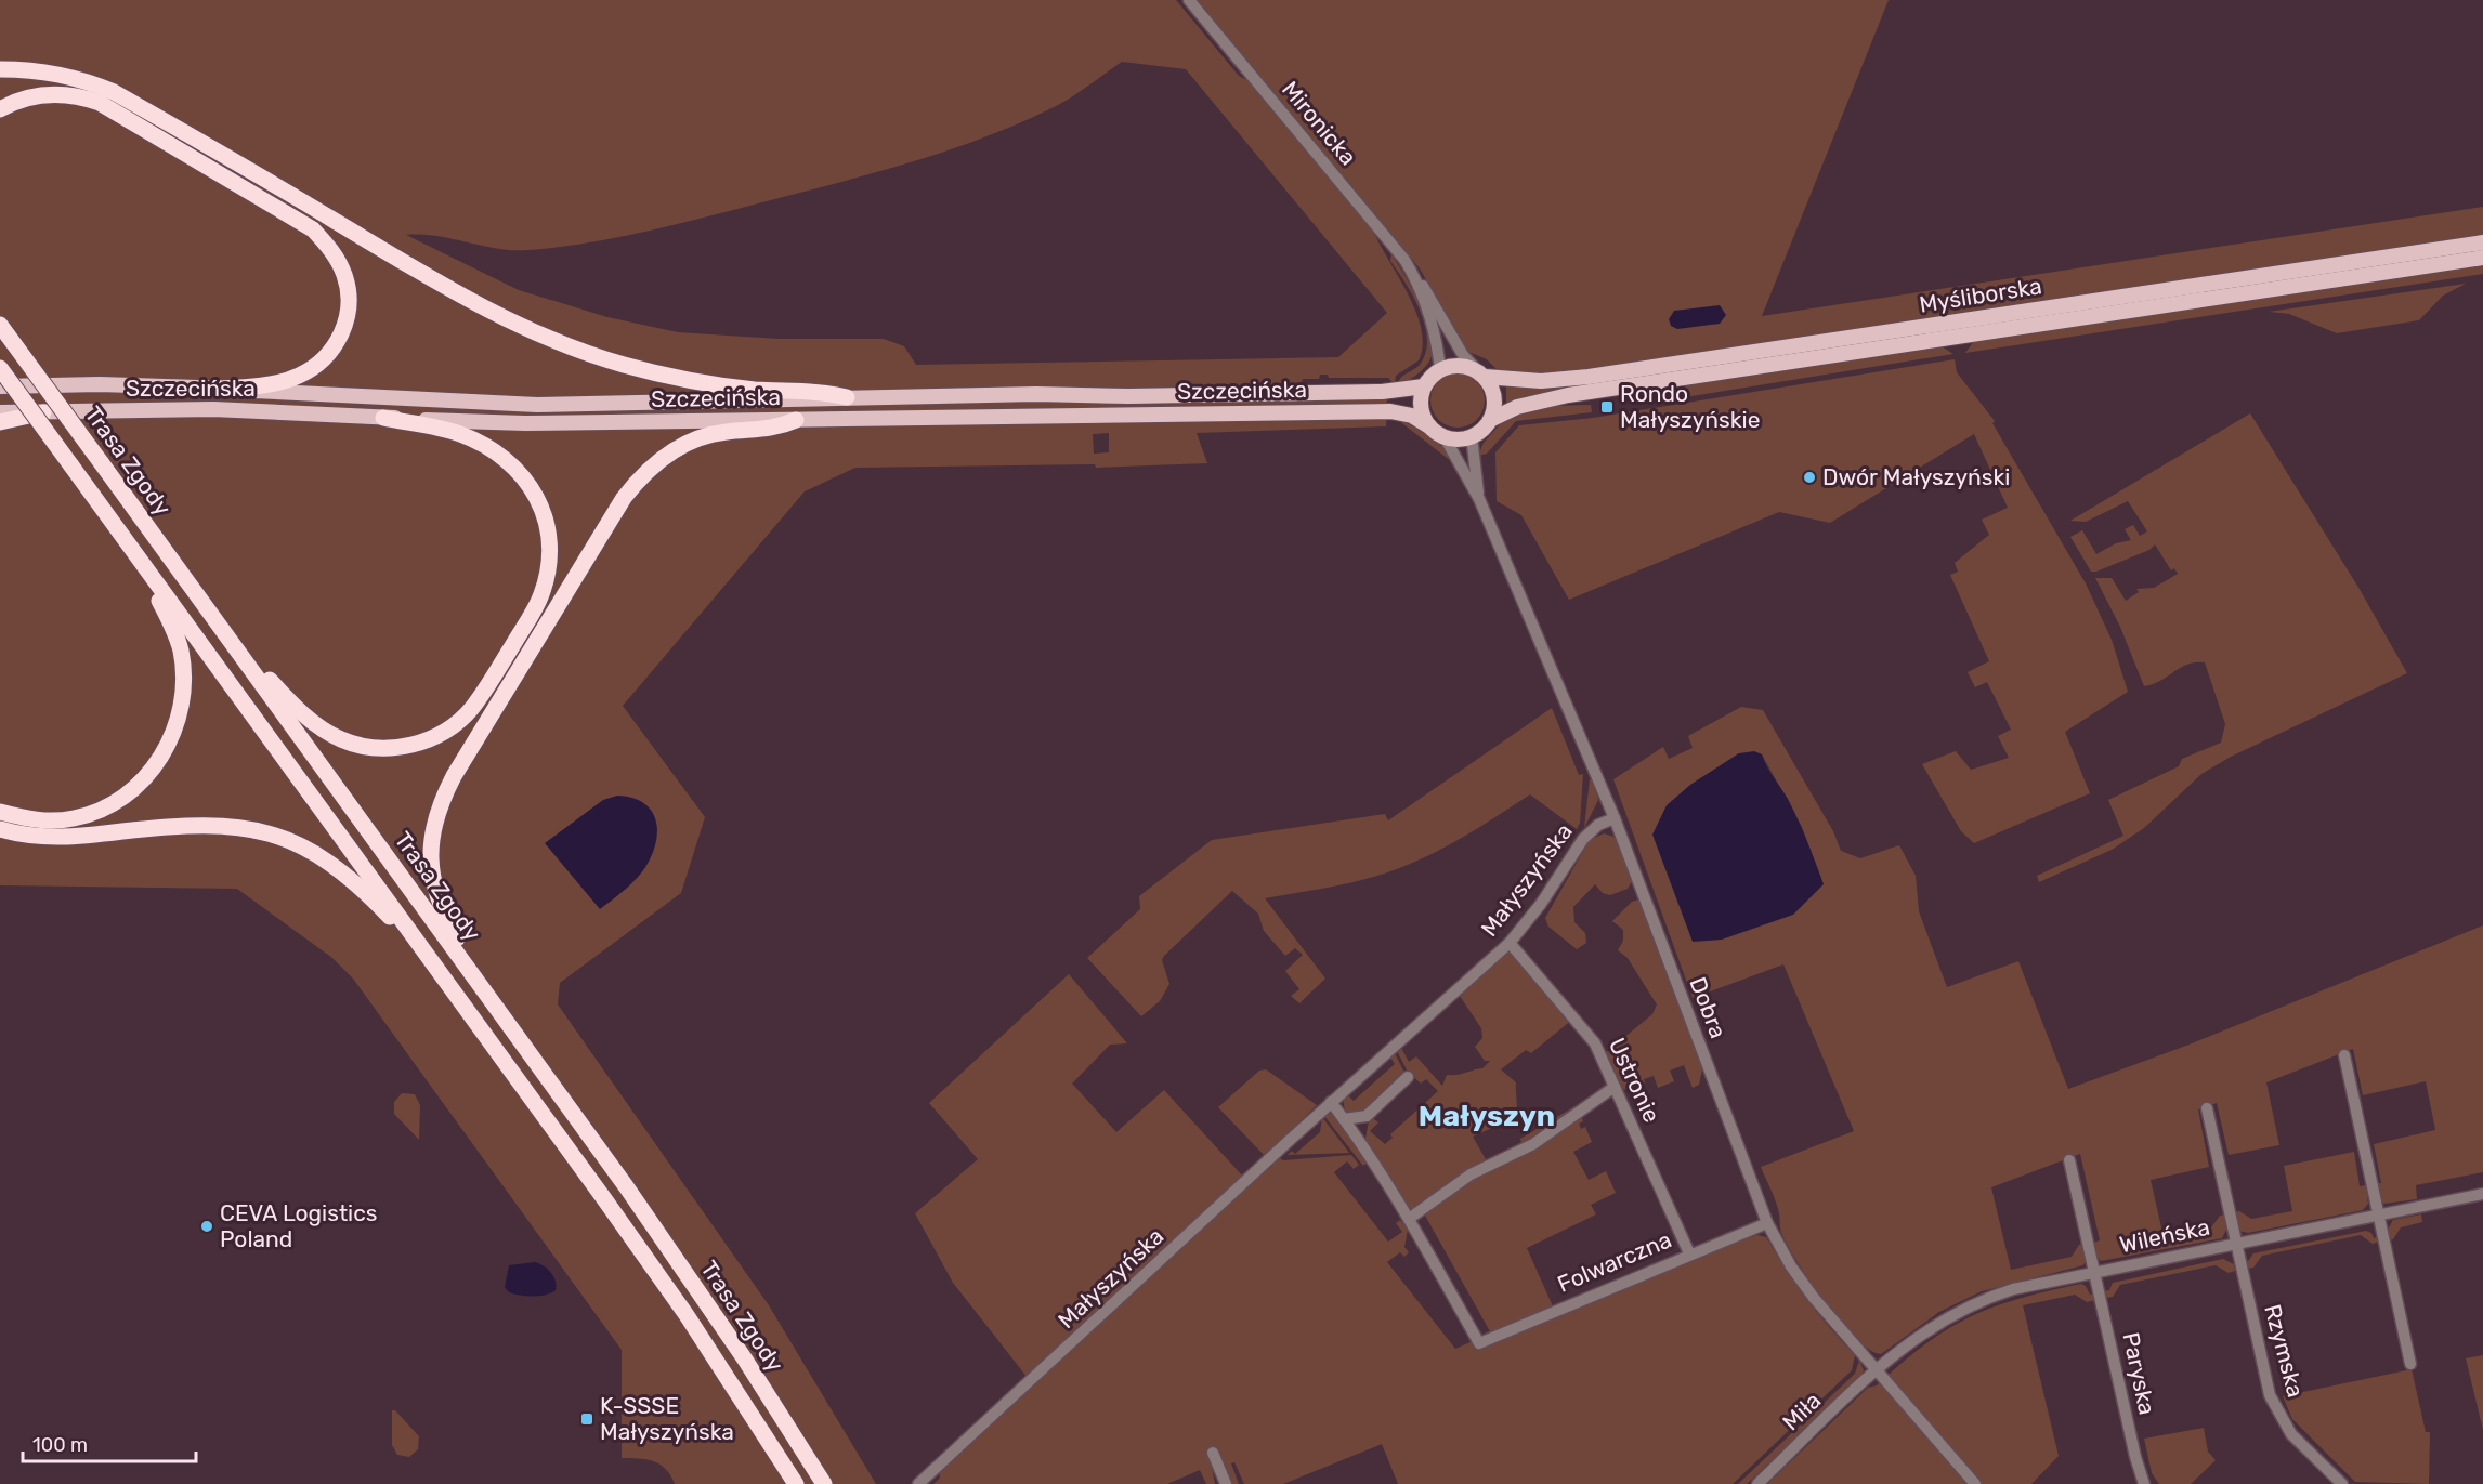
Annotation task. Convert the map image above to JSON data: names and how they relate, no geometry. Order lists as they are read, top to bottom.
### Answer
{
  "streets": {
    "highway": ["Trasa Zgody"],
    "main road": ["Myśliborska", "Szczecińska"],
    "street": [
      "Mironicka",
      "Małyszyńska",
      "Dobra",
      "Ustronie",
      "Wileńska",
      "Folwarczna",
      "Rzymska",
      "Paryska",
      "Miła"
    ]
  },
  "crossings": [
    ["Mironicka", "Myśliborska"],
    ["Mironicka", "Szczecińska"],
    ["Mironicka", "Dobra"],
    ["Myśliborska", "Szczecińska"],
    ["Myśliborska", "Dobra"],
    ["Szczecińska", "Dobra"],
    ["Małyszyńska", "Dobra"],
    ["Małyszyńska", "Ustronie"],
    ["Dobra", "Wileńska"],
    ["Dobra", "Folwarczna"],
    ["Dobra", "Miła"],
    ["Ustronie", "Folwarczna"],
    ["Wileńska", "Rzymska"],
    ["Wileńska", "Paryska"],
    ["Wileńska", "Miła"]
  ],
  "districts": ["Małyszyn"],
  "places": {
    "transit": ["Rondo Małyszyńskie", "K-SSSE Małyszyńska"],
    "other": ["Dwór Małyszyński", "CEVA Logistics Poland"]
  },
  "scale_bar": "100 m"
}
